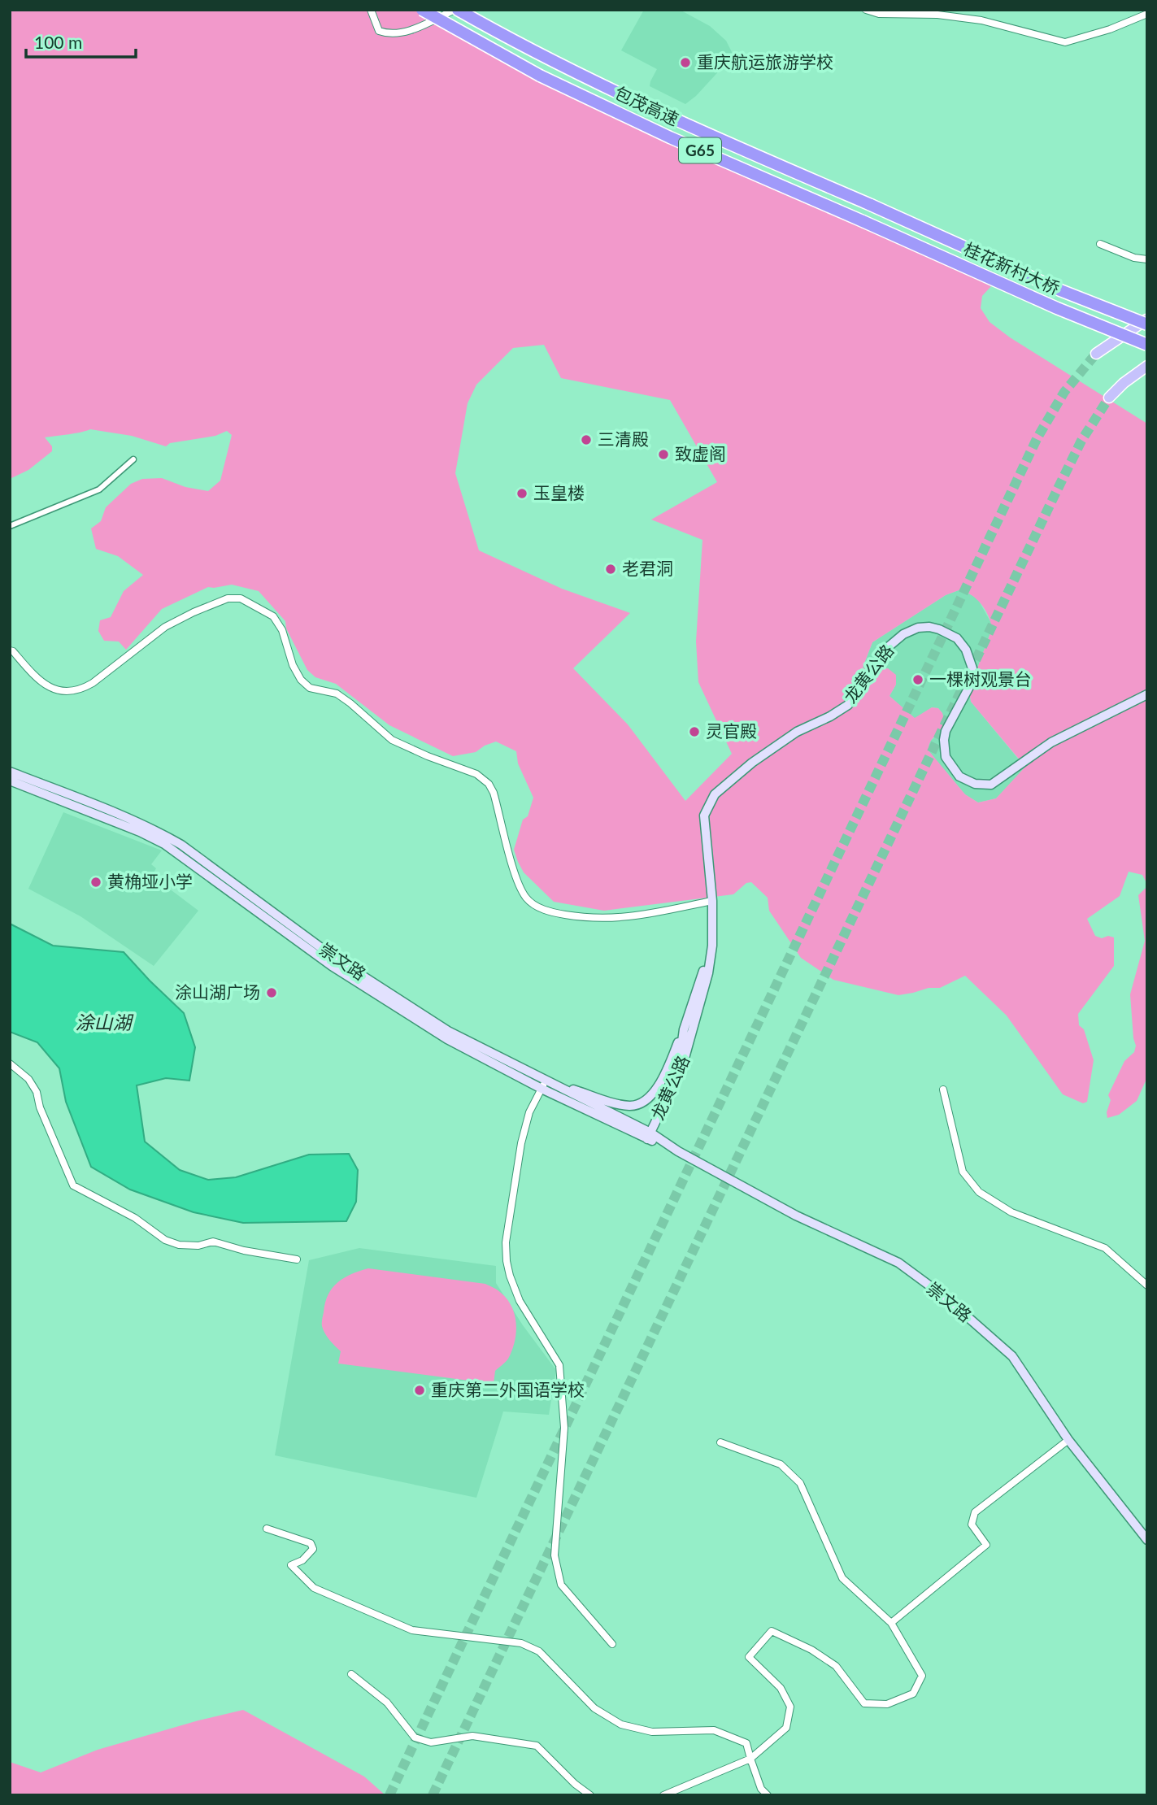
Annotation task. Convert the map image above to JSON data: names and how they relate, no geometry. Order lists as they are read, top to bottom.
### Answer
{
  "streets": {
    "highway": ["包茂高速", "G65", "桂花新村大桥"],
    "main road": ["龙黄公路", "崇文路"]
  },
  "crossings": [
    ["包茂高速", "桂花新村大桥"],
    ["龙黄公路", "崇文路"]
  ],
  "water": ["涂山湖"],
  "places": [
    "重庆航运旅游学校",
    "三清殿",
    "致虚阁",
    "玉皇楼",
    "老君洞",
    "一棵树观景台",
    "灵官殿",
    "黄桷垭小学",
    "涂山湖广场",
    "重庆第二外国语学校"
  ],
  "scale_bar": "100 m"
}
